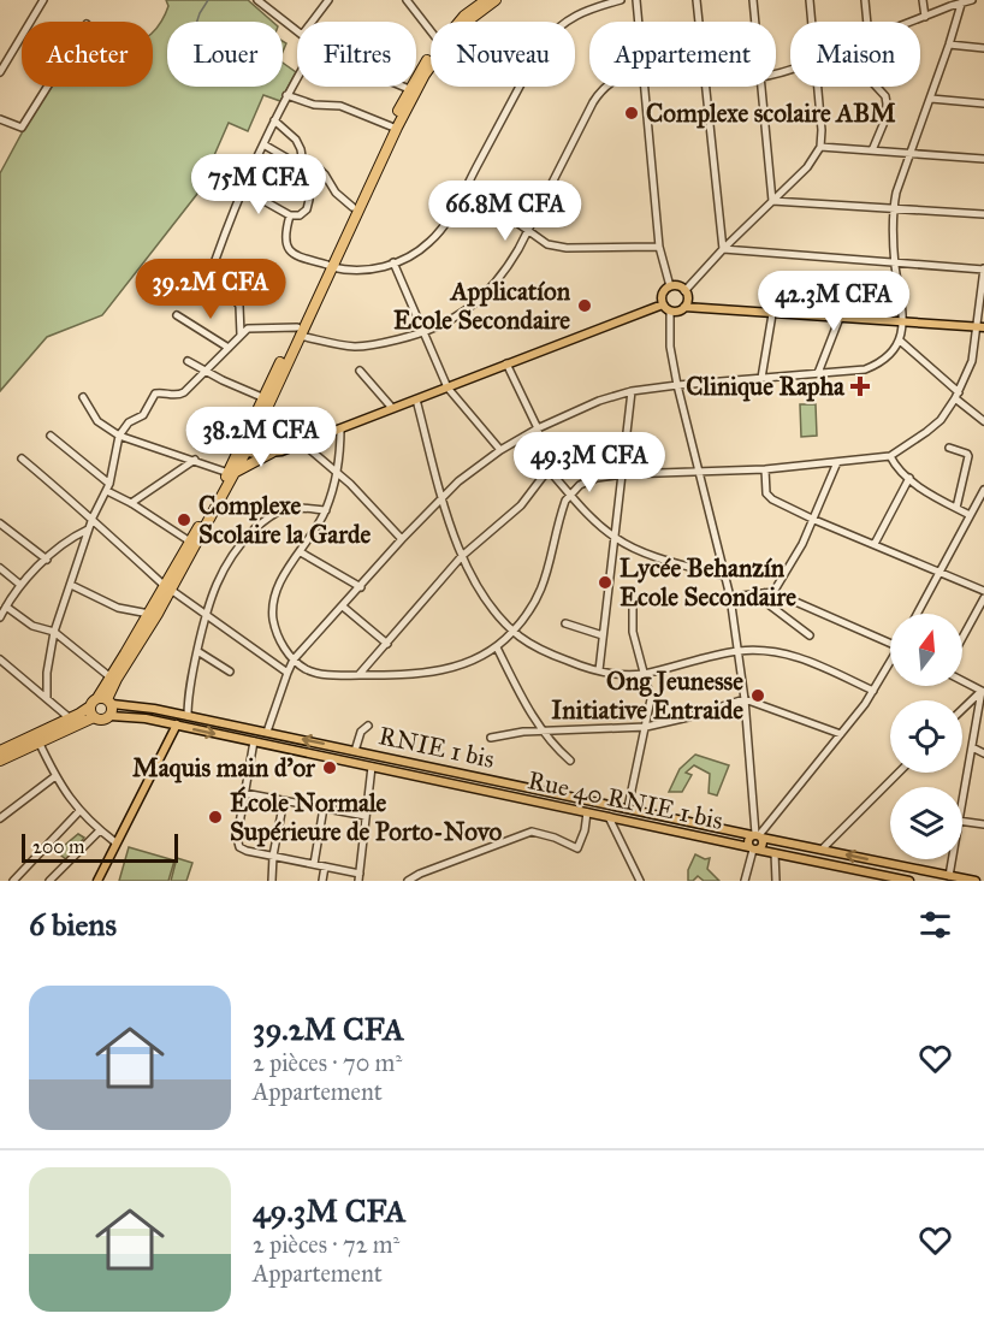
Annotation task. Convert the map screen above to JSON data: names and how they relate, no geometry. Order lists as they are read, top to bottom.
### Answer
{
  "streets": {
    "main road": ["RNIE 1 bis", "Rue 40 RNIE 1 bis"]
  },
  "places": {
    "other": [
      "Complexe scolaire ABM",
      "Applicatíon Ecole Secondaire",
      "Complexe Scolaire la Garde",
      "Lycée Behanzín Ecole Secondaire",
      "Ong Jeunesse Initiative Entraide",
      "Maquis main d'or",
      "École Normale Supérieure de Porto-Novo"
    ],
    "health": ["Clinique Rapha"]
  },
  "scale_bar": "200 m",
  "north": "top",
  "page": {
    "chip": [
      "Acheter",
      "Louer",
      "Filtres",
      "Nouveau",
      "Appartement",
      "Maison"
    ],
    "price": [
      "75M CFA",
      "66.8M CFA",
      "39.2M CFA",
      "42.3M CFA",
      "38.2M CFA",
      "49.3M CFA"
    ],
    "scale": "200 m",
    "heading": "6 biens",
    "list": [
      {
        "name": "39.2M CFA",
        "note": "2 pièces · 70 m² · Appartement"
      },
      {
        "name": "49.3M CFA",
        "note": "2 pièces · 72 m² · Appartement"
      }
    ]
  }
}
